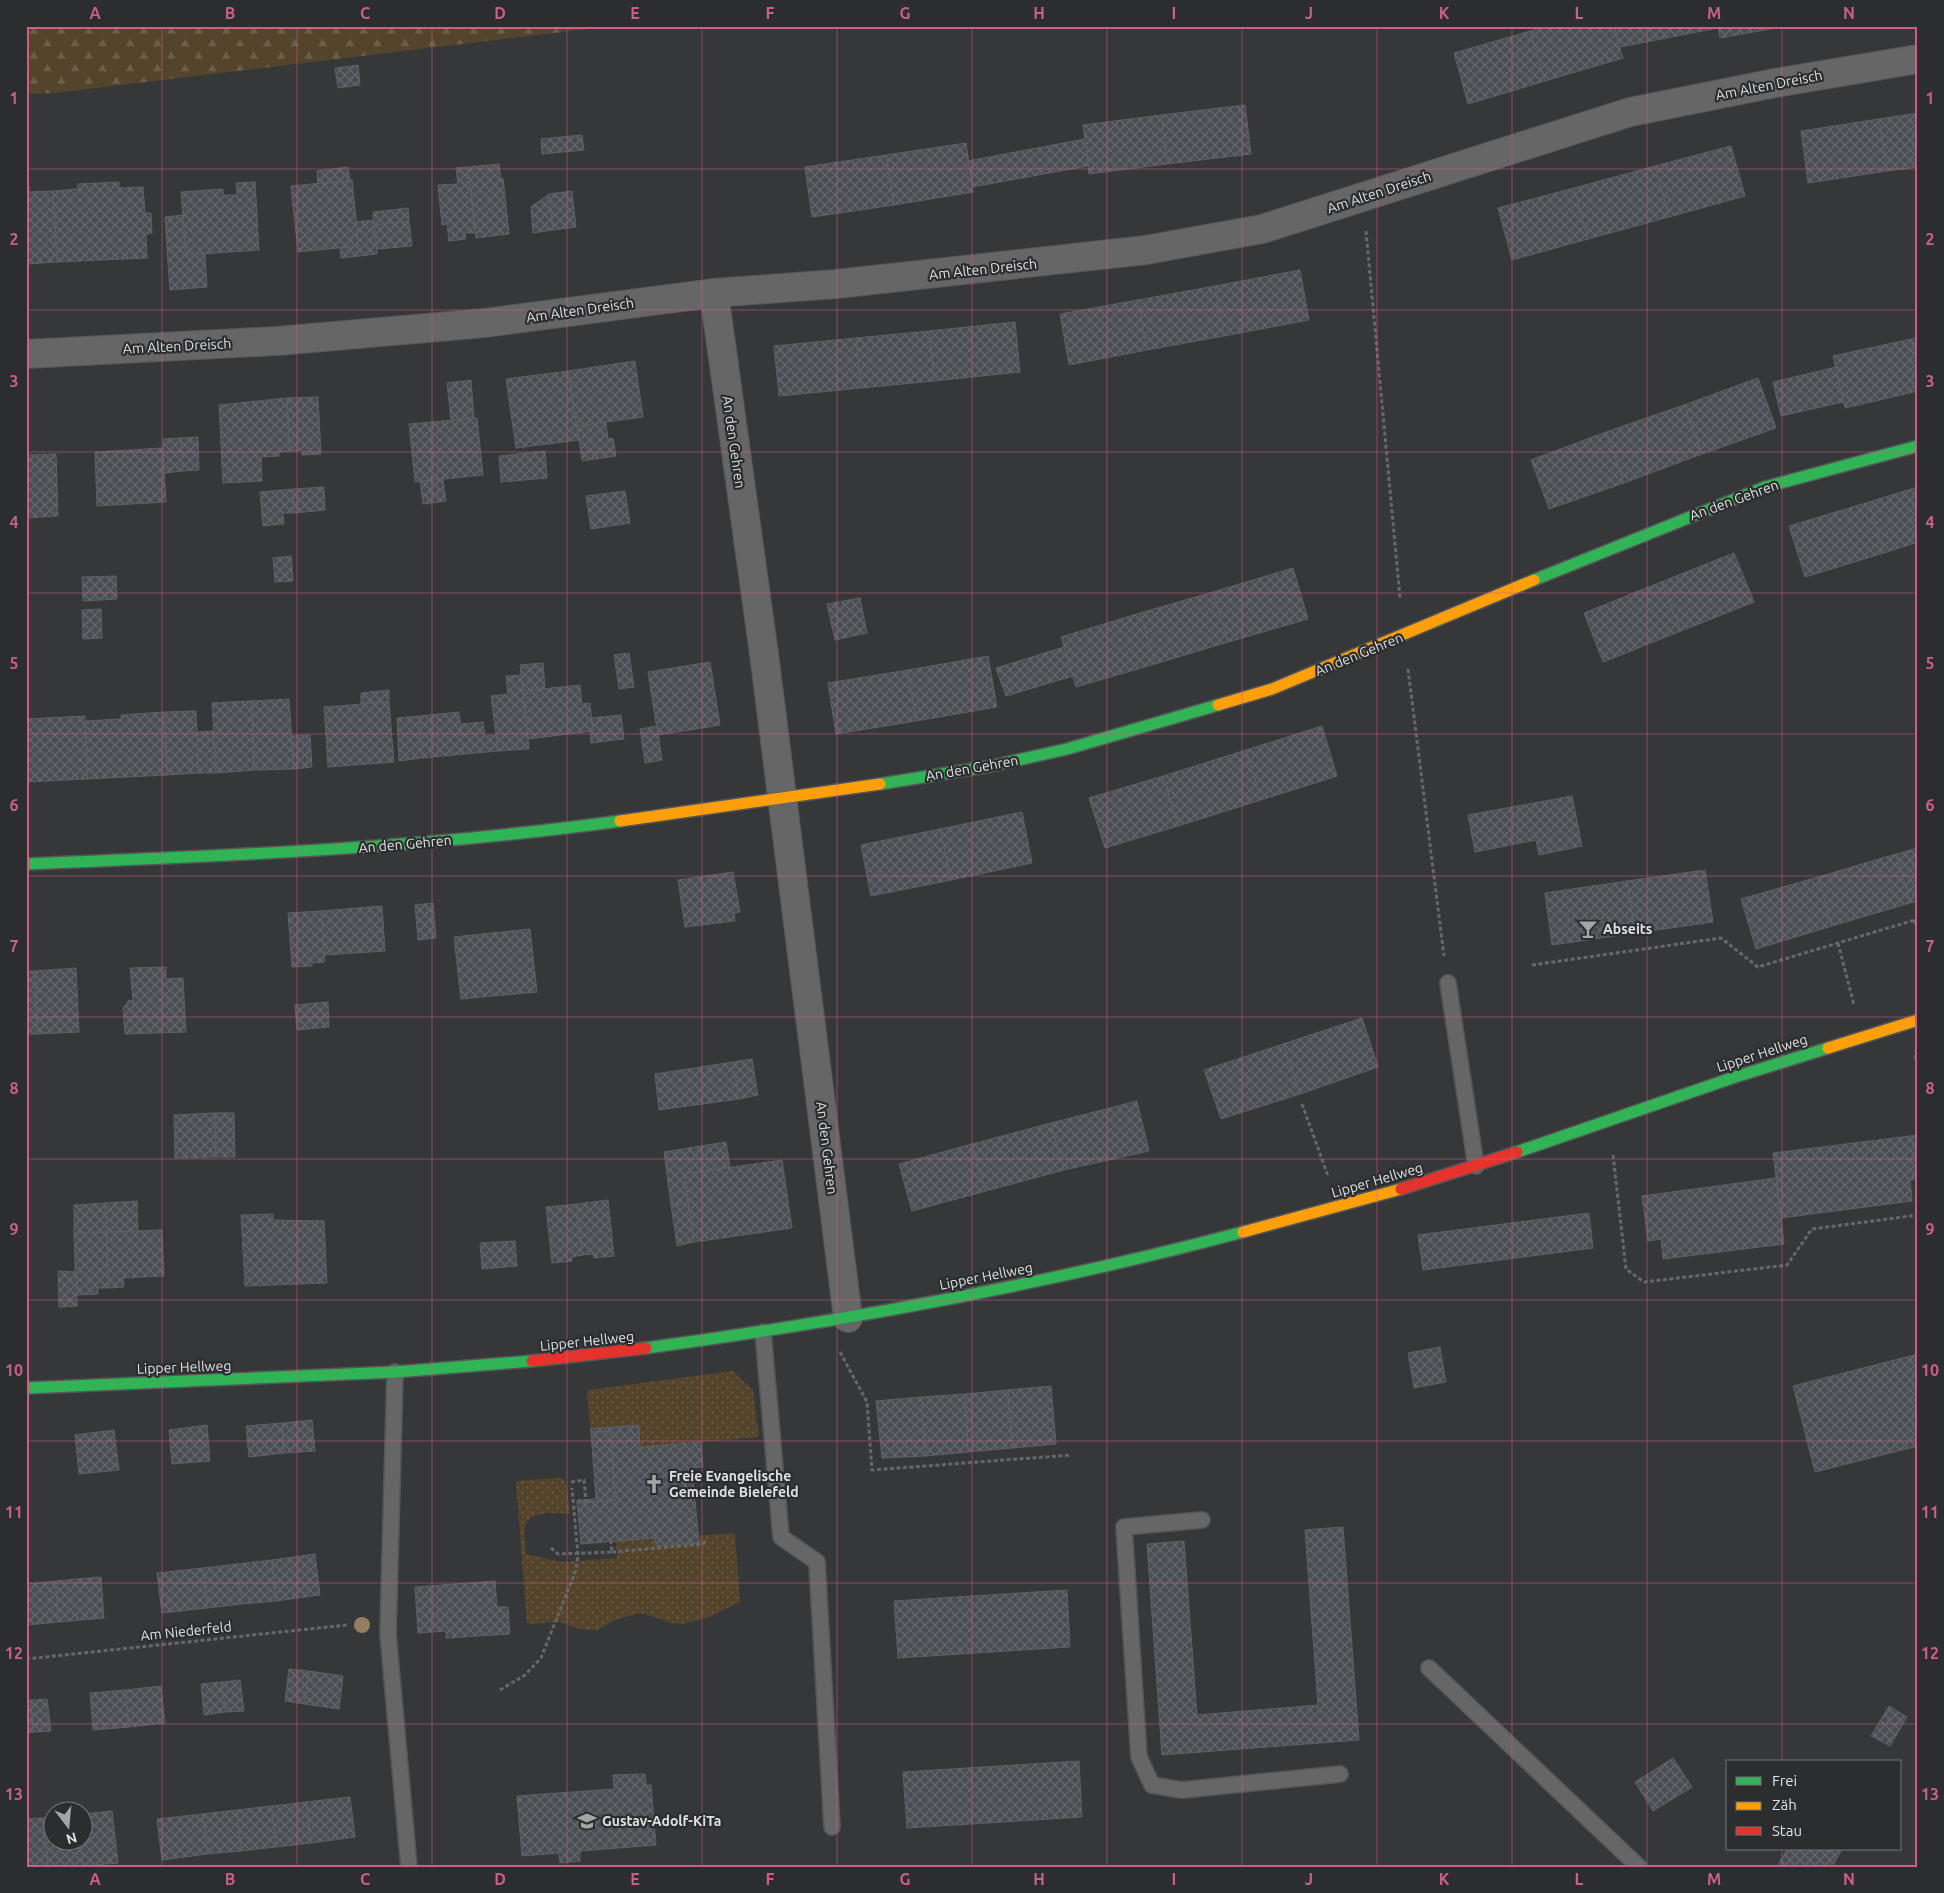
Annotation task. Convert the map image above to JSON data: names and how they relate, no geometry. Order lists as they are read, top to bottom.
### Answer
{
  "streets": {
    "street": ["Am Alten Dreisch", "An den Gehren", "Lipper Hellweg"],
    "path": ["Am Niederfeld"]
  },
  "crossings": [
    ["Am Alten Dreisch", "An den Gehren"],
    ["An den Gehren", "Lipper Hellweg"]
  ],
  "places": {
    "bar": ["Abseits"],
    "church": ["Freie Evangelische Gemeinde Bielefeld"],
    "school or university": ["Gustav-Adolf-KiTa"]
  },
  "legend": ["Frei", "Zäh", "Stau"],
  "north": "bottom",
  "grid": {
    "columns": [
      "A",
      "B",
      "C",
      "D",
      "E",
      "F",
      "G",
      "H",
      "I",
      "J",
      "K",
      "L",
      "M",
      "N"
    ],
    "rows": [
      "1",
      "2",
      "3",
      "4",
      "5",
      "6",
      "7",
      "8",
      "9",
      "10",
      "11",
      "12",
      "13"
    ]
  }
}
